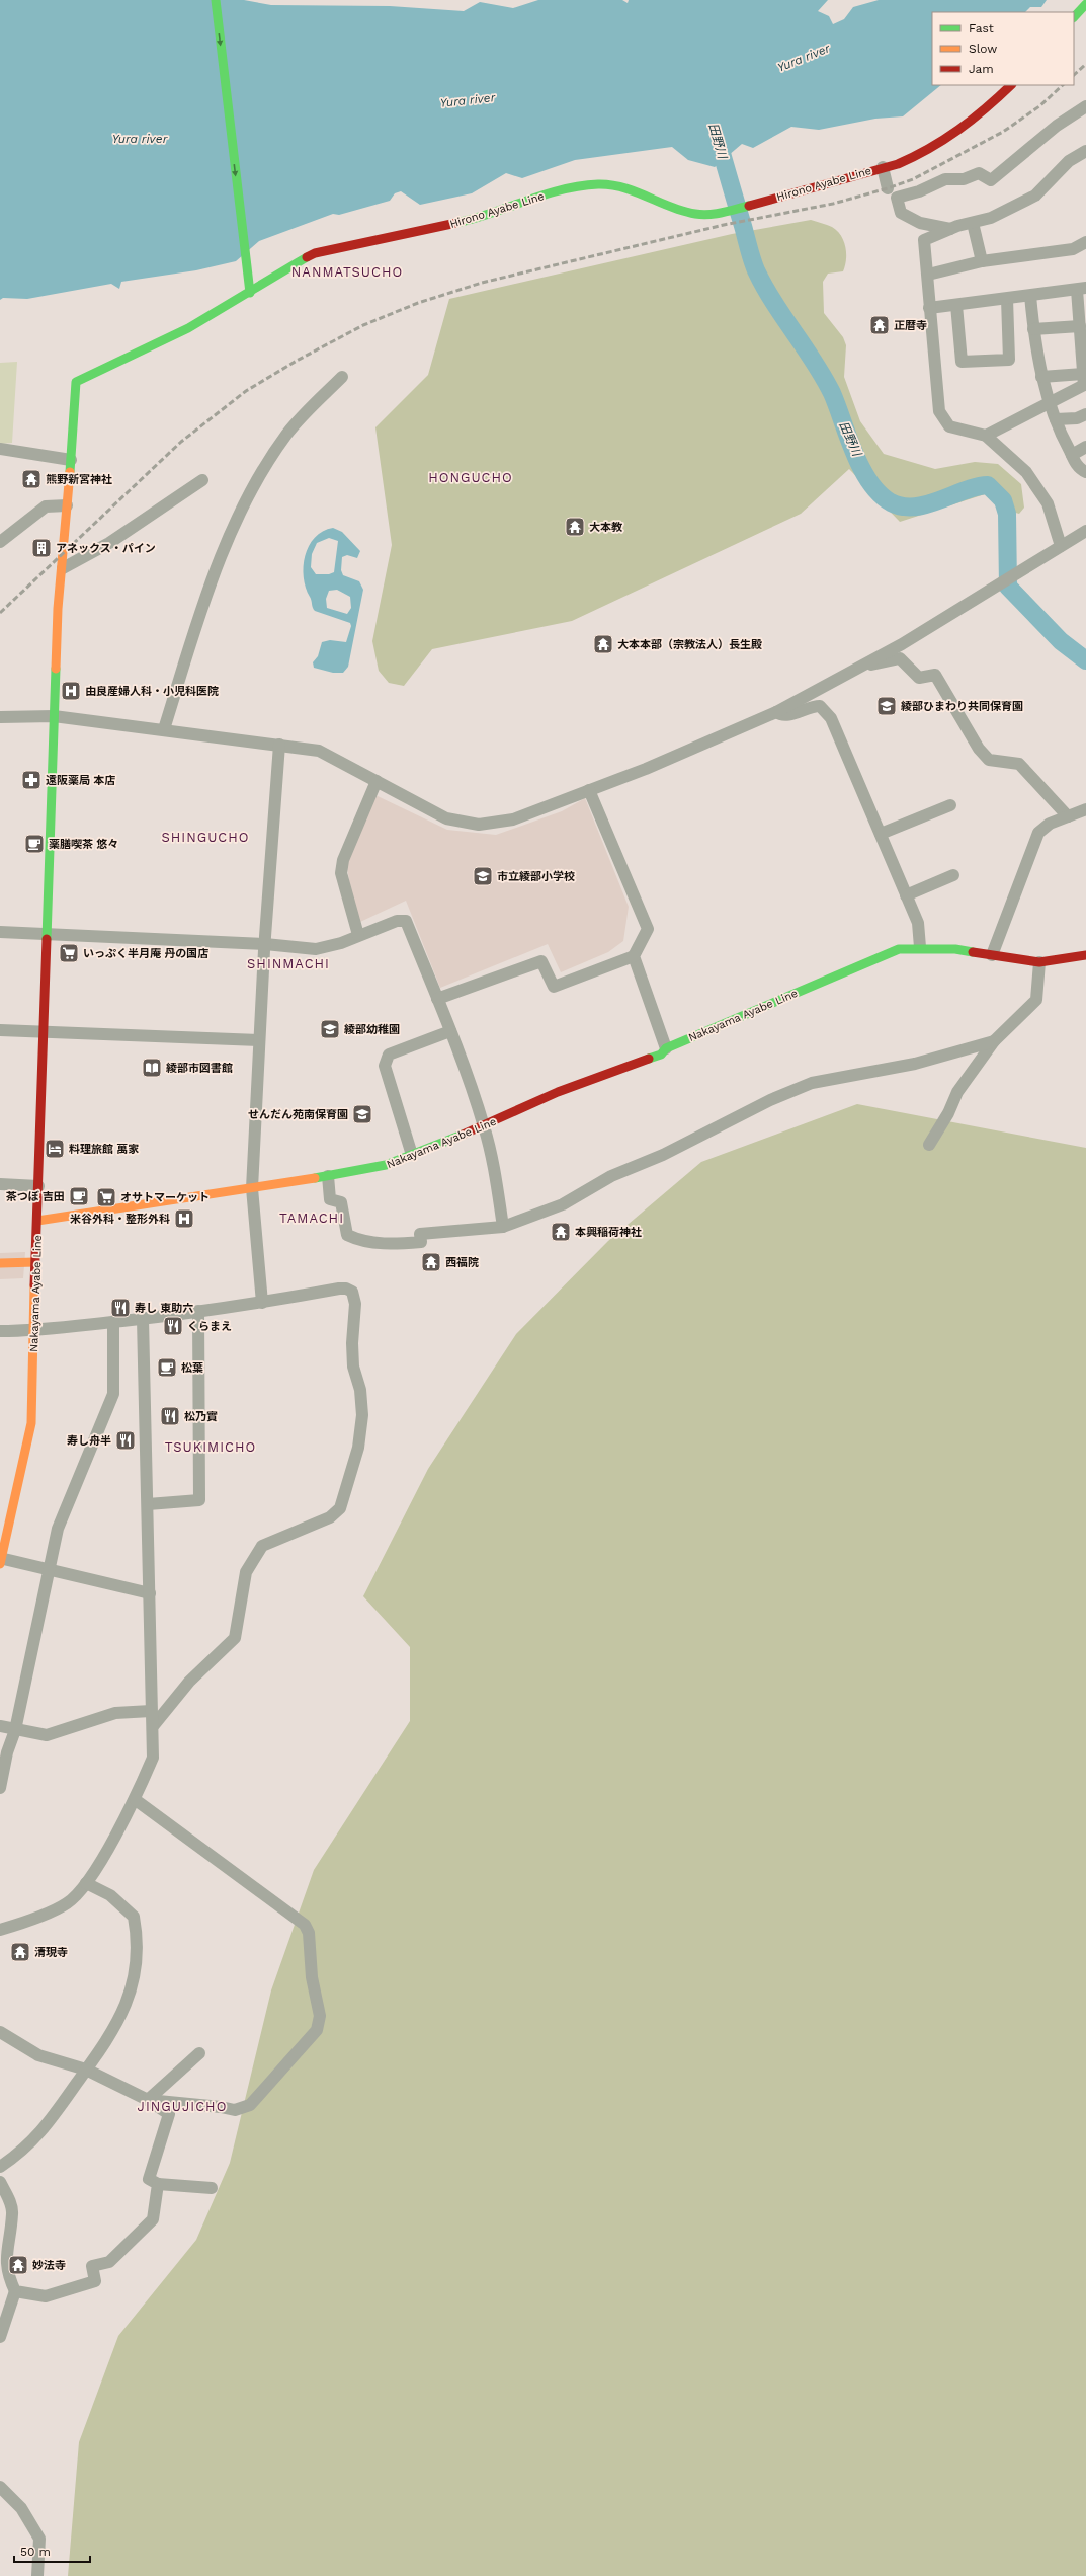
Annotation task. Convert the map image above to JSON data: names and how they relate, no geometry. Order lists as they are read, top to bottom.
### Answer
{
  "streets": {
    "main road": ["Hirono Ayabe Line", "Nakayama Ayabe Line"]
  },
  "districts": [
    "NANMATSUCHO",
    "HONGUCHO",
    "SHINGUCHO",
    "SHINMACHI",
    "TAMACHI",
    "TSUKIMICHO",
    "JINGUJICHO"
  ],
  "water": ["Yura river", "田野川"],
  "places": {
    "temple": [
      "正暦寺",
      "熊野新宮神社",
      "大本教",
      "大本本部（宗教法人）長生殿",
      "本興稲荷神社",
      "西福院",
      "清現寺",
      "妙法寺"
    ],
    "building": ["アネックス・パイン"],
    "hospital": ["由良産婦人科・小児科医院", "米谷外科・整形外科"],
    "school or university": [
      "綾部ひまわり共同保育園",
      "市立綾部小学校",
      "綾部幼稚園",
      "せんだん苑南保育園"
    ],
    "pharmacy": ["遠阪薬局 本店"],
    "cafe": ["薬膳喫茶 悠々", "茶つぼ 吉田", "松葉"],
    "supermarket": ["いっぷく半月庵 丹の国店", "オサトマーケット"],
    "library": ["綾部市図書館"],
    "hotel": ["料理旅館 萬家"],
    "restaurant": [
      "寿し 東助六",
      "くらまえ",
      "松乃實",
      "寿し舟半"
    ]
  },
  "legend": ["Fast", "Slow", "Jam"],
  "scale_bar": "50 m"
}
